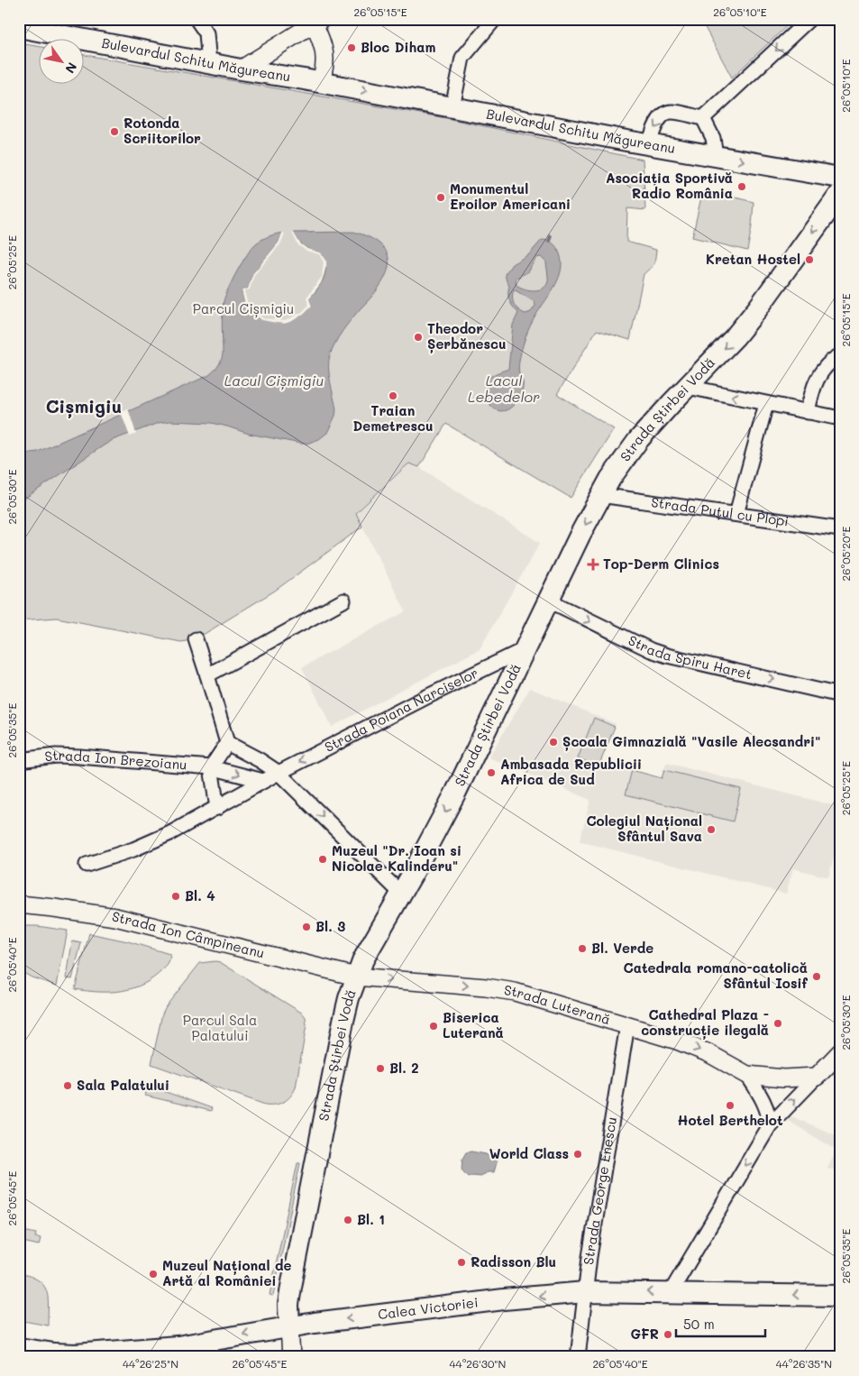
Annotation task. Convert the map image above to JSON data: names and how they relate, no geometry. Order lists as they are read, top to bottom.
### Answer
{
  "streets": {
    "main road": ["Bulevardul Schitu Măgureanu", "Strada Știrbei Vodă", "Calea Victoriei"],
    "street": [
      "Strada Puțul cu Plopi",
      "Strada Spiru Haret",
      "Strada Poiana Narciselor",
      "Strada Ion Brezoianu",
      "Strada Ion Câmpineanu",
      "Strada Luterană",
      "Strada George Enescu"
    ]
  },
  "crossings": [
    ["Strada Știrbei Vodă", "Strada Puțul cu Plopi"],
    ["Strada Știrbei Vodă", "Strada Spiru Haret"],
    ["Strada Știrbei Vodă", "Strada Poiana Narciselor"],
    ["Strada Știrbei Vodă", "Strada Ion Câmpineanu"],
    ["Strada Știrbei Vodă", "Strada Luterană"],
    ["Strada Știrbei Vodă", "Calea Victoriei"],
    ["Strada Poiana Narciselor", "Strada Ion Brezoianu"],
    ["Strada Ion Câmpineanu", "Strada Luterană"],
    ["Strada Luterană", "Strada George Enescu"],
    ["Strada George Enescu", "Calea Victoriei"]
  ],
  "one_way": [
    "Strada Știrbei Vodă",
    "Strada Spiru Haret",
    "Strada Poiana Narciselor",
    "Strada Luterană",
    "Calea Victoriei"
  ],
  "districts": ["Cișmigiu"],
  "water": ["Lacul Cișmigiu", "Lacul Lebedelor"],
  "parks": ["Parcul Cișmigiu", "Parcul Sala Palatului"],
  "places": {
    "other": [
      "Bloc Diham",
      "Rotonda Scriitorilor",
      "Asociația Sportivă Radio România",
      "Monumentul Eroilor Americani",
      "Kretan Hostel",
      "Theodor Șerbănescu",
      "Traian Demetrescu",
      "Școala Gimnazială \"Vasile Alecsandri\"",
      "Ambasada Republicii Africa de Sud",
      "Colegiul Național Sfântul Sava",
      "Muzeul \"Dr. Ioan si Nicolae Kalinderu\"",
      "Bl. 4",
      "Bl. 3",
      "Bl. Verde",
      "Catedrala romano-catolică Sfântul Iosif",
      "Cathedral Plaza - construcție ilegală",
      "Biserica Luterană",
      "Bl. 2",
      "Sala Palatului",
      "Hotel Berthelot",
      "World Class",
      "Bl. 1",
      "Radisson Blu",
      "Muzeul Național de Artă al României",
      "GFR"
    ],
    "health": ["Top-Derm Clinics"]
  },
  "scale_bar": "50 m",
  "north": "bottom right",
  "coordinates": [
    "26°05'15\"E",
    "26°05'10\"E",
    "26°05'25\"E",
    "26°05'30\"E",
    "26°05'20\"E",
    "26°05'35\"E",
    "26°05'40\"E",
    "26°05'45\"E",
    "44°26'25\"N",
    "44°26'30\"N",
    "44°26'35\"N"
  ]
}
